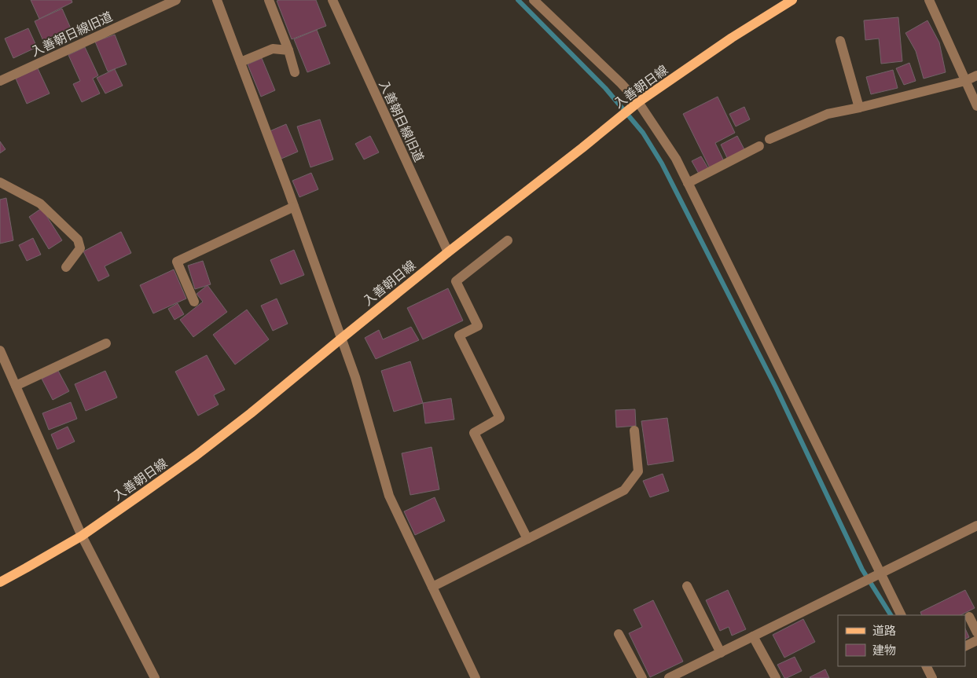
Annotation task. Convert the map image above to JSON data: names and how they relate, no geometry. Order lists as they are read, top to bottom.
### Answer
{
  "streets": {
    "main road": ["入善朝日線"],
    "street": ["入善朝日線旧道"]
  },
  "crossings": [
    ["入善朝日線旧道", "入善朝日線"]
  ],
  "legend": ["道路", "建物"]
}
